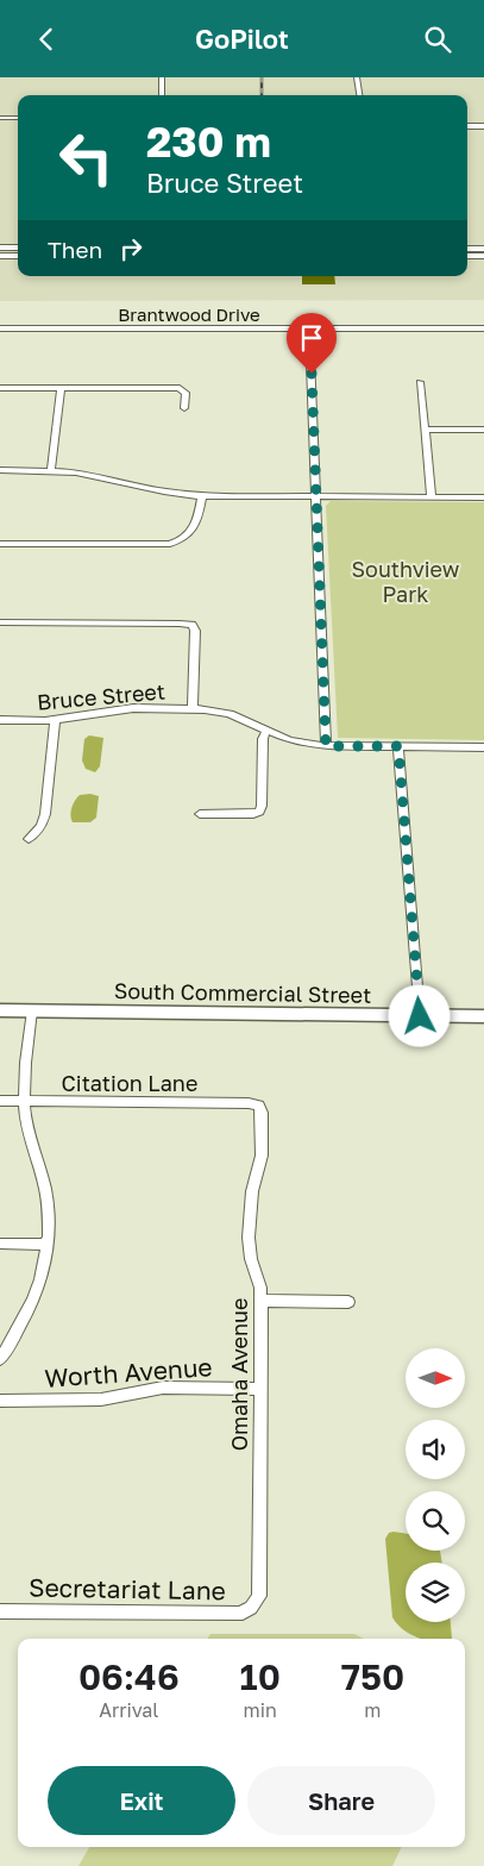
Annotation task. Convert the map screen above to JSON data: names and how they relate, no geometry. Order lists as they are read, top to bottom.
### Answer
{
  "streets": {
    "main road": ["South Commercial Street"],
    "street": [
      "Brantwood Drive",
      "Bruce Street",
      "Citation Lane",
      "Worth Avenue",
      "Omaha Avenue",
      "Secretariat Lane"
    ]
  },
  "crossings": [
    ["Citation Lane", "Omaha Avenue"],
    ["Worth Avenue", "Omaha Avenue"],
    ["Omaha Avenue", "Secretariat Lane"]
  ],
  "parks": ["Southview Park"],
  "north": "right",
  "page": {
    "header": "GoPilot",
    "turn": ["230 m", "Bruce Street"],
    "then": "Then",
    "eta": [
      "06:46",
      "Arrival",
      "10",
      "min",
      "750",
      "m"
    ],
    "buttons": ["Exit", "Share"]
  }
}
